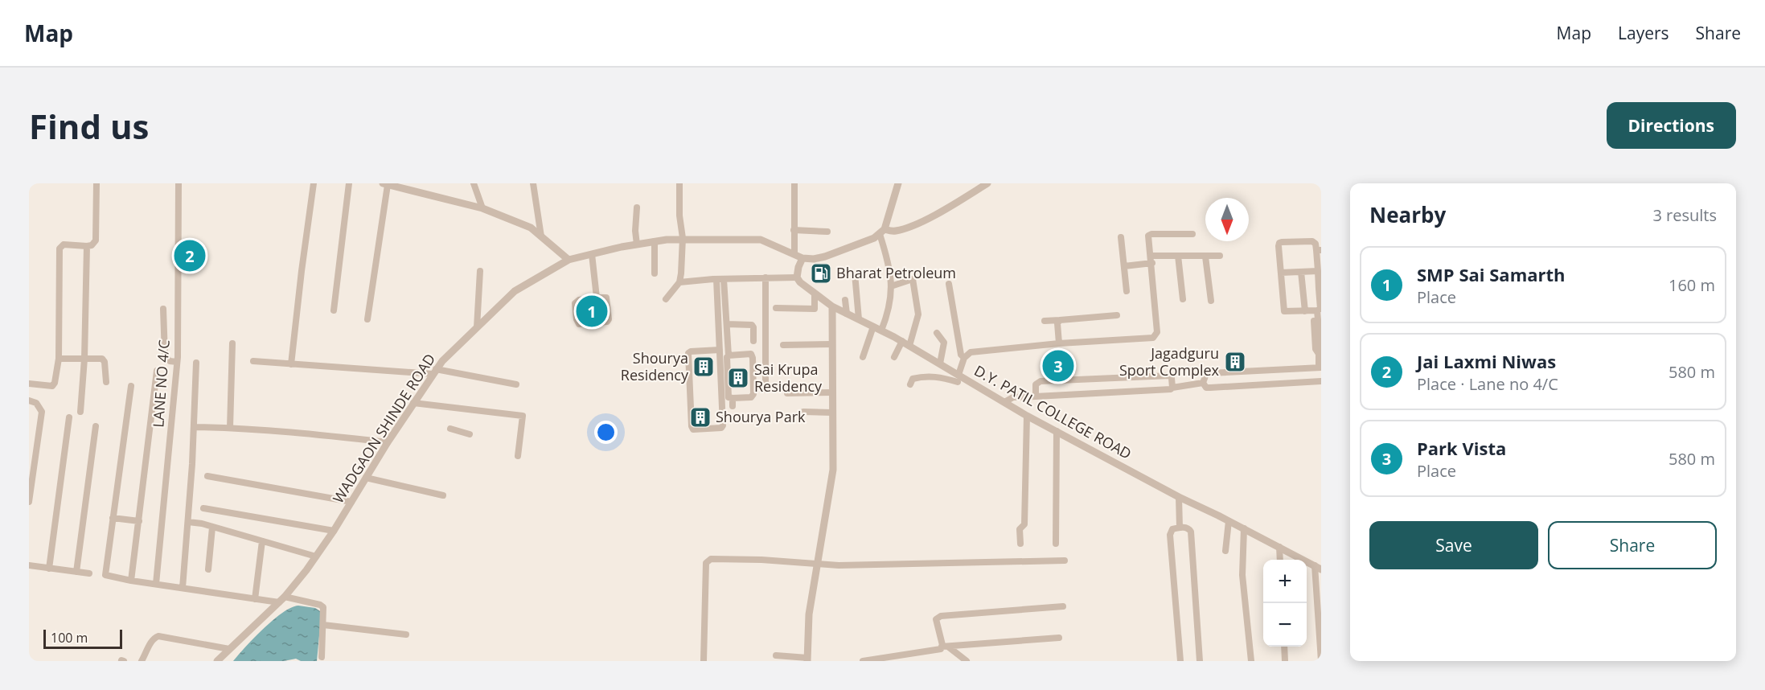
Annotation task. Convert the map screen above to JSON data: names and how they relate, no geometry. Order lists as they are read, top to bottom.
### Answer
{
  "streets": {
    "street": ["LANE NO 4/C", "D.Y. PATIL COLLEGE ROAD", "WADGAON SHINDE ROAD"]
  },
  "places": {
    "fuel station": ["Bharat Petroleum"],
    "building": [
      "Jagadguru Sport Complex",
      "Shourya Residency",
      "Sai Krupa Residency",
      "Shourya Park"
    ]
  },
  "scale_bar": "100 m",
  "north": "bottom",
  "page": {
    "header": "Map",
    "nav": ["Map", "Layers", "Share"],
    "buttons": [
      "Directions",
      ["Save", "Share"]
    ],
    "title": "Find us",
    "heading": ["Nearby", "3 results"],
    "pins": ["2", "1", "3"],
    "list": [
      {
        "mark": "1",
        "name": "SMP Sai Samarth",
        "note": "Place",
        "value": "160 m"
      },
      {
        "mark": "2",
        "name": "Jai Laxmi Niwas",
        "note": "Place · Lane no 4/C",
        "value": "580 m"
      },
      {
        "mark": "3",
        "name": "Park Vista",
        "note": "Place",
        "value": "580 m"
      }
    ],
    "map_buttons": ["+", "−"],
    "scale": "100 m"
  }
}
